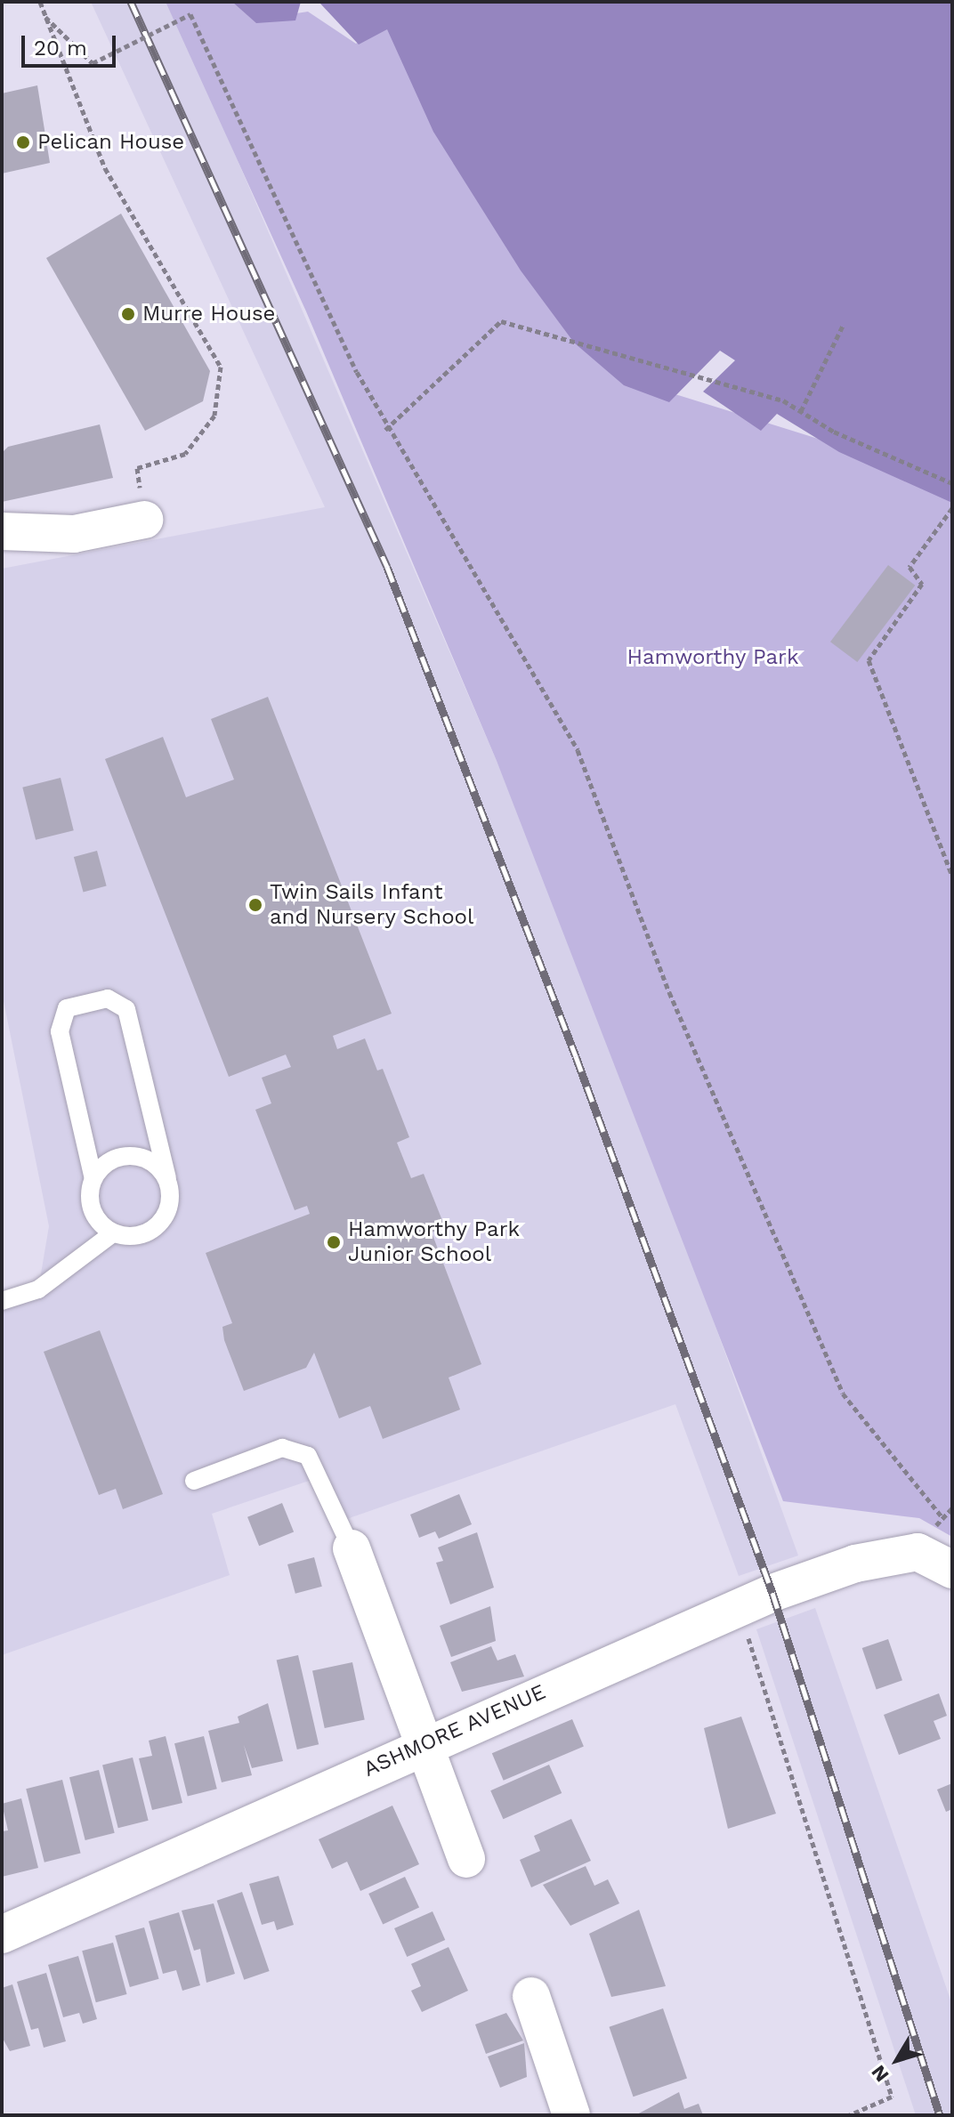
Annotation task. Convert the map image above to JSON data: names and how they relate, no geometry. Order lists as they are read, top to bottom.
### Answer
{
  "streets": {
    "street": ["ASHMORE AVENUE"]
  },
  "parks": ["Hamworthy Park"],
  "places": [
    "Pelican House",
    "Murre House",
    "Twin Sails Infant and Nursery School",
    "Hamworthy Park Junior School"
  ],
  "scale_bar": "20 m",
  "north": "bottom left"
}
